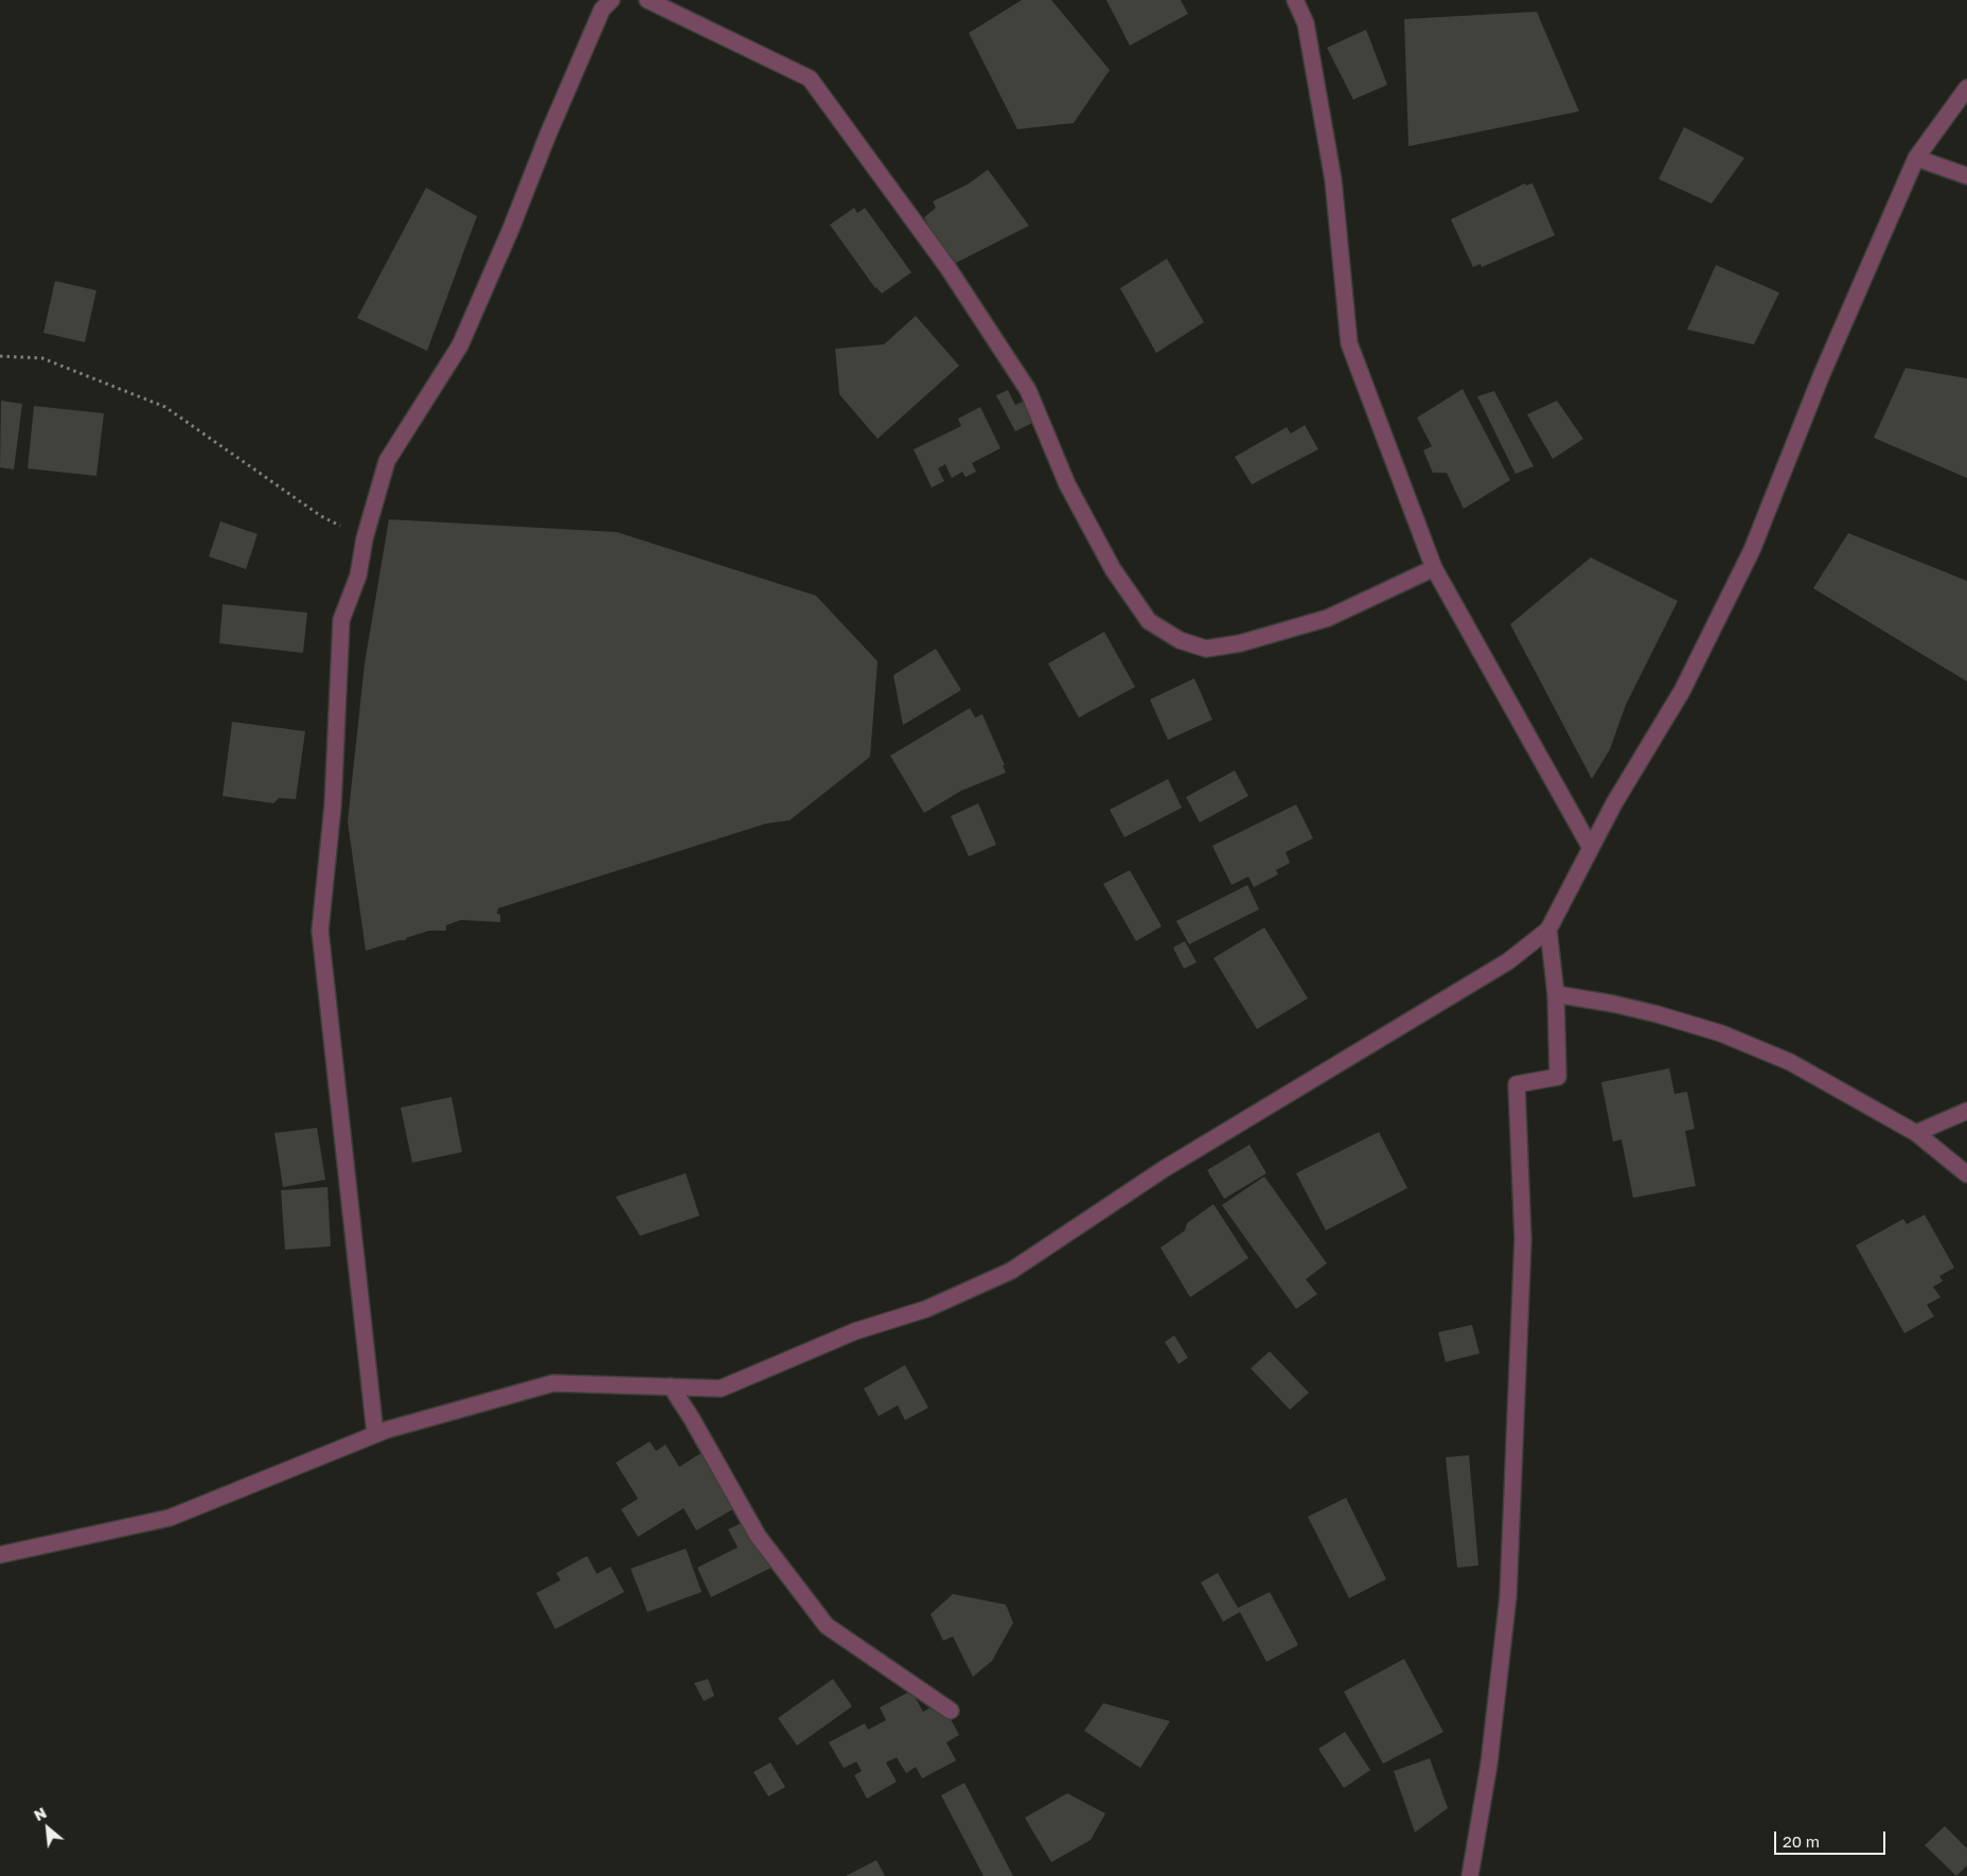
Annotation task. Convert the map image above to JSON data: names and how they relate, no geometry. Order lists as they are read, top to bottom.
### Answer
{
  "scale_bar": "20 m",
  "north": "top left"
}
